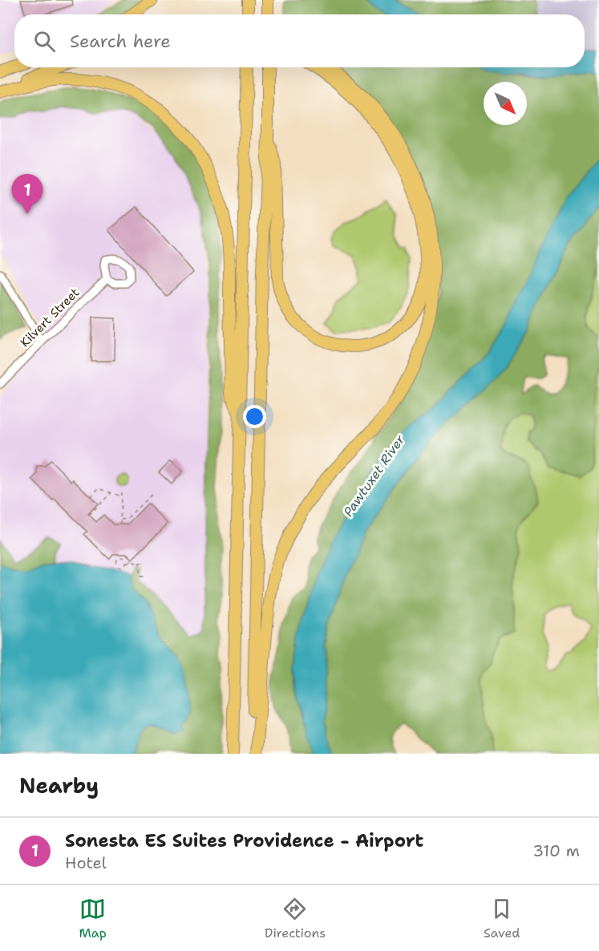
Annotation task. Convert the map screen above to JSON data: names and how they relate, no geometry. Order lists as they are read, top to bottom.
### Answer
{
  "streets": {
    "street": ["Kilvert Street"]
  },
  "water": ["Pawtuxet River"],
  "north": "bottom right",
  "page": {
    "search": "Search here",
    "pins": "1",
    "heading": "Nearby",
    "list": [
      {
        "mark": "1",
        "name": "Sonesta ES Suites Providence - Airport",
        "note": "Hotel",
        "value": "310 m"
      }
    ],
    "nav": ["Map", "Directions", "Saved"]
  }
}
